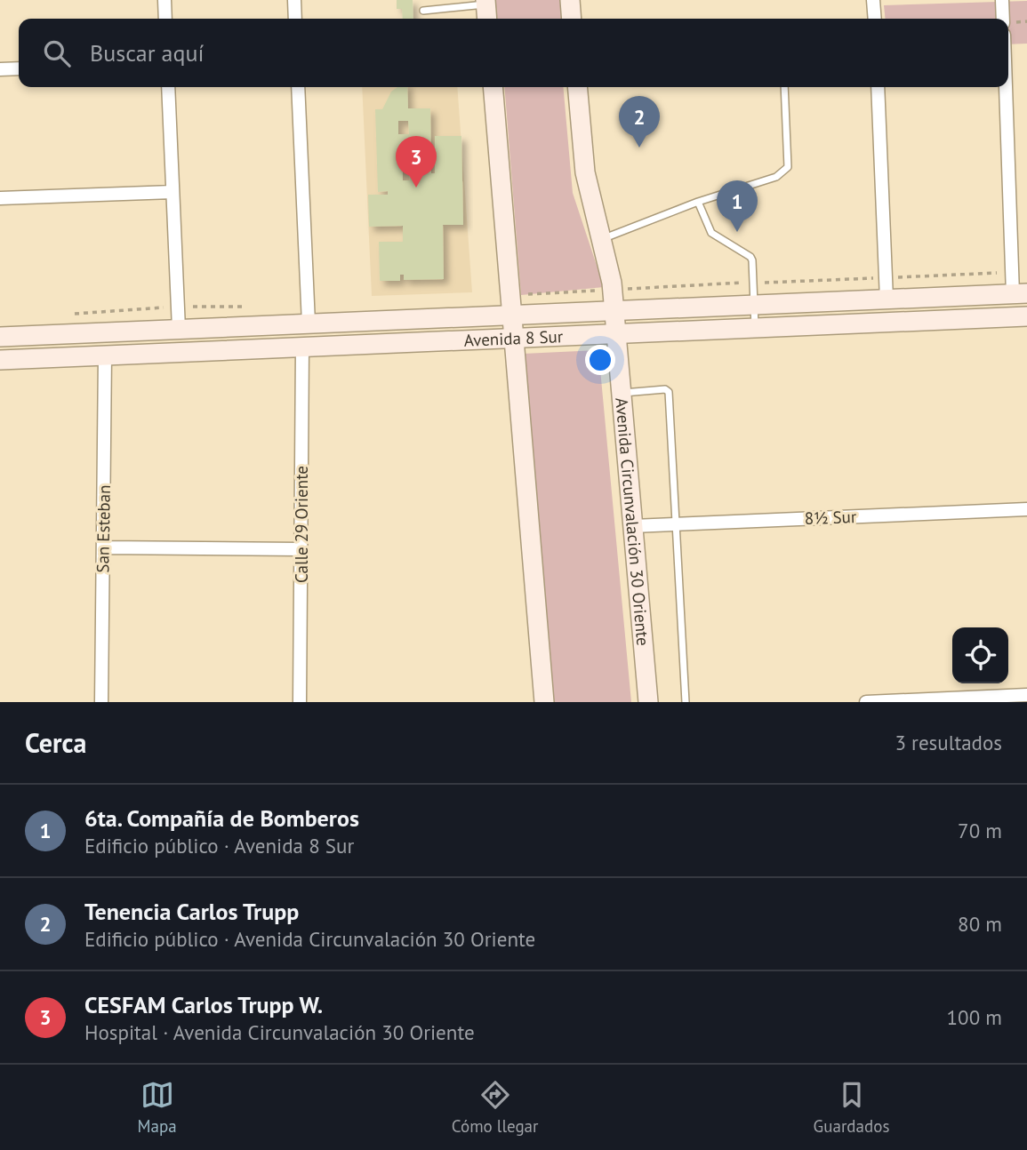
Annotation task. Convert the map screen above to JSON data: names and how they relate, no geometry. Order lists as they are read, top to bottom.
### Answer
{
  "streets": {
    "main road": ["Avenida 8 Sur", "Avenida Circunvalación 30 Oriente"],
    "street": ["8½ Sur", "Calle 29 Oriente", "San Esteban"]
  },
  "crossings": [
    ["Avenida 8 Sur", "Avenida Circunvalación 30 Oriente"],
    ["Avenida 8 Sur", "Calle 29 Oriente"],
    ["Avenida 8 Sur", "San Esteban"],
    ["8½ Sur", "Avenida Circunvalación 30 Oriente"]
  ],
  "page": {
    "search": "Buscar aquí",
    "pins": ["2", "3", "1"],
    "heading": ["Cerca", "3 resultados"],
    "list": [
      {
        "mark": "1",
        "name": "6ta. Compañía de Bomberos",
        "note": "Edificio público · Avenida 8 Sur",
        "value": "70 m"
      },
      {
        "mark": "2",
        "name": "Tenencia Carlos Trupp",
        "note": "Edificio público · Avenida Circunvalación 30 Oriente",
        "value": "80 m"
      },
      {
        "mark": "3",
        "name": "CESFAM Carlos Trupp W.",
        "note": "Hospital · Avenida Circunvalación 30 Oriente",
        "value": "100 m"
      }
    ],
    "nav": ["Mapa", "Cómo llegar", "Guardados"]
  }
}
